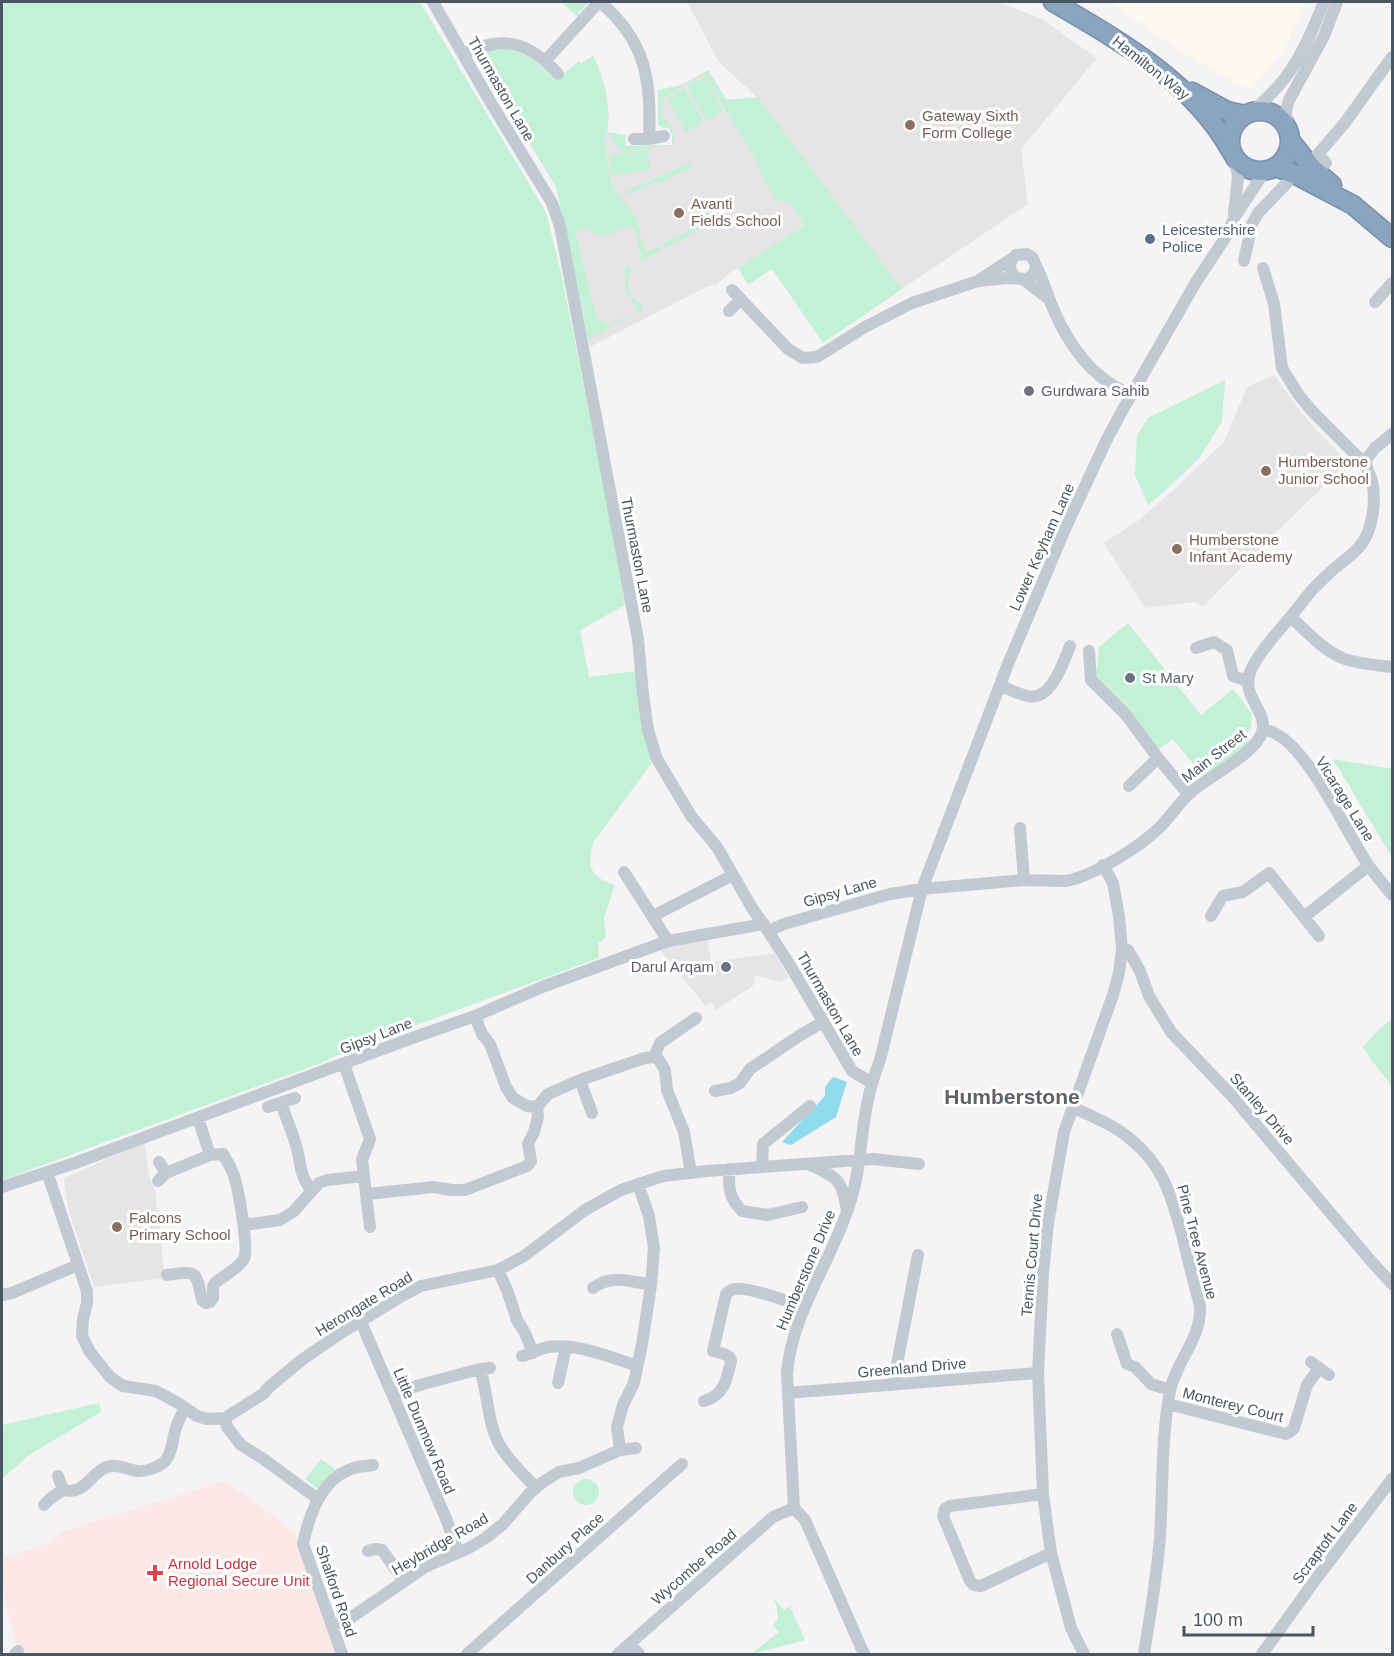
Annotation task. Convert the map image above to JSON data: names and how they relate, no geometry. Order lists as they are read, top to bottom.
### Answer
{
  "streets": {
    "highway": ["Hamilton Way"],
    "street": [
      "Thurmaston Lane",
      "Lower Keyham Lane",
      "Main Street",
      "Vicarage Lane",
      "Gipsy Lane",
      "Stanley Drive",
      "Pine Tree Avenue",
      "Tennis Court Drive",
      "Humberstone Drive",
      "Herongate Road",
      "Greenland Drive",
      "Monterey Court",
      "Little Dunmow Road",
      "Scraptoft Lane",
      "Heybridge Road",
      "Danbury Place",
      "Wycombe Road",
      "Shalford Road"
    ]
  },
  "crossings": [
    ["Hamilton Way", "Lower Keyham Lane"],
    ["Thurmaston Lane", "Gipsy Lane"],
    ["Thurmaston Lane", "Humberstone Drive"],
    ["Lower Keyham Lane", "Main Street"],
    ["Lower Keyham Lane", "Gipsy Lane"],
    ["Lower Keyham Lane", "Humberstone Drive"],
    ["Main Street", "Vicarage Lane"],
    ["Main Street", "Gipsy Lane"],
    ["Main Street", "Tennis Court Drive"],
    ["Main Street", "Humberstone Drive"],
    ["Gipsy Lane", "Humberstone Drive"],
    ["Stanley Drive", "Tennis Court Drive"],
    ["Pine Tree Avenue", "Tennis Court Drive"],
    ["Pine Tree Avenue", "Monterey Court"],
    ["Tennis Court Drive", "Greenland Drive"],
    ["Humberstone Drive", "Herongate Road"],
    ["Humberstone Drive", "Greenland Drive"],
    ["Humberstone Drive", "Wycombe Road"],
    ["Herongate Road", "Little Dunmow Road"],
    ["Little Dunmow Road", "Heybridge Road"],
    ["Heybridge Road", "Shalford Road"]
  ],
  "districts": ["Humberstone"],
  "places": {
    "other": [
      "Gateway Sixth Form College",
      "Avanti Fields School",
      "Leicestershire Police",
      "Gurdwara Sahib",
      "Humberstone Junior School",
      "Humberstone Infant Academy",
      "St Mary",
      "Darul Arqam",
      "Falcons Primary School"
    ],
    "health": ["Arnold Lodge Regional Secure Unit"]
  },
  "scale_bar": "100 m"
}
